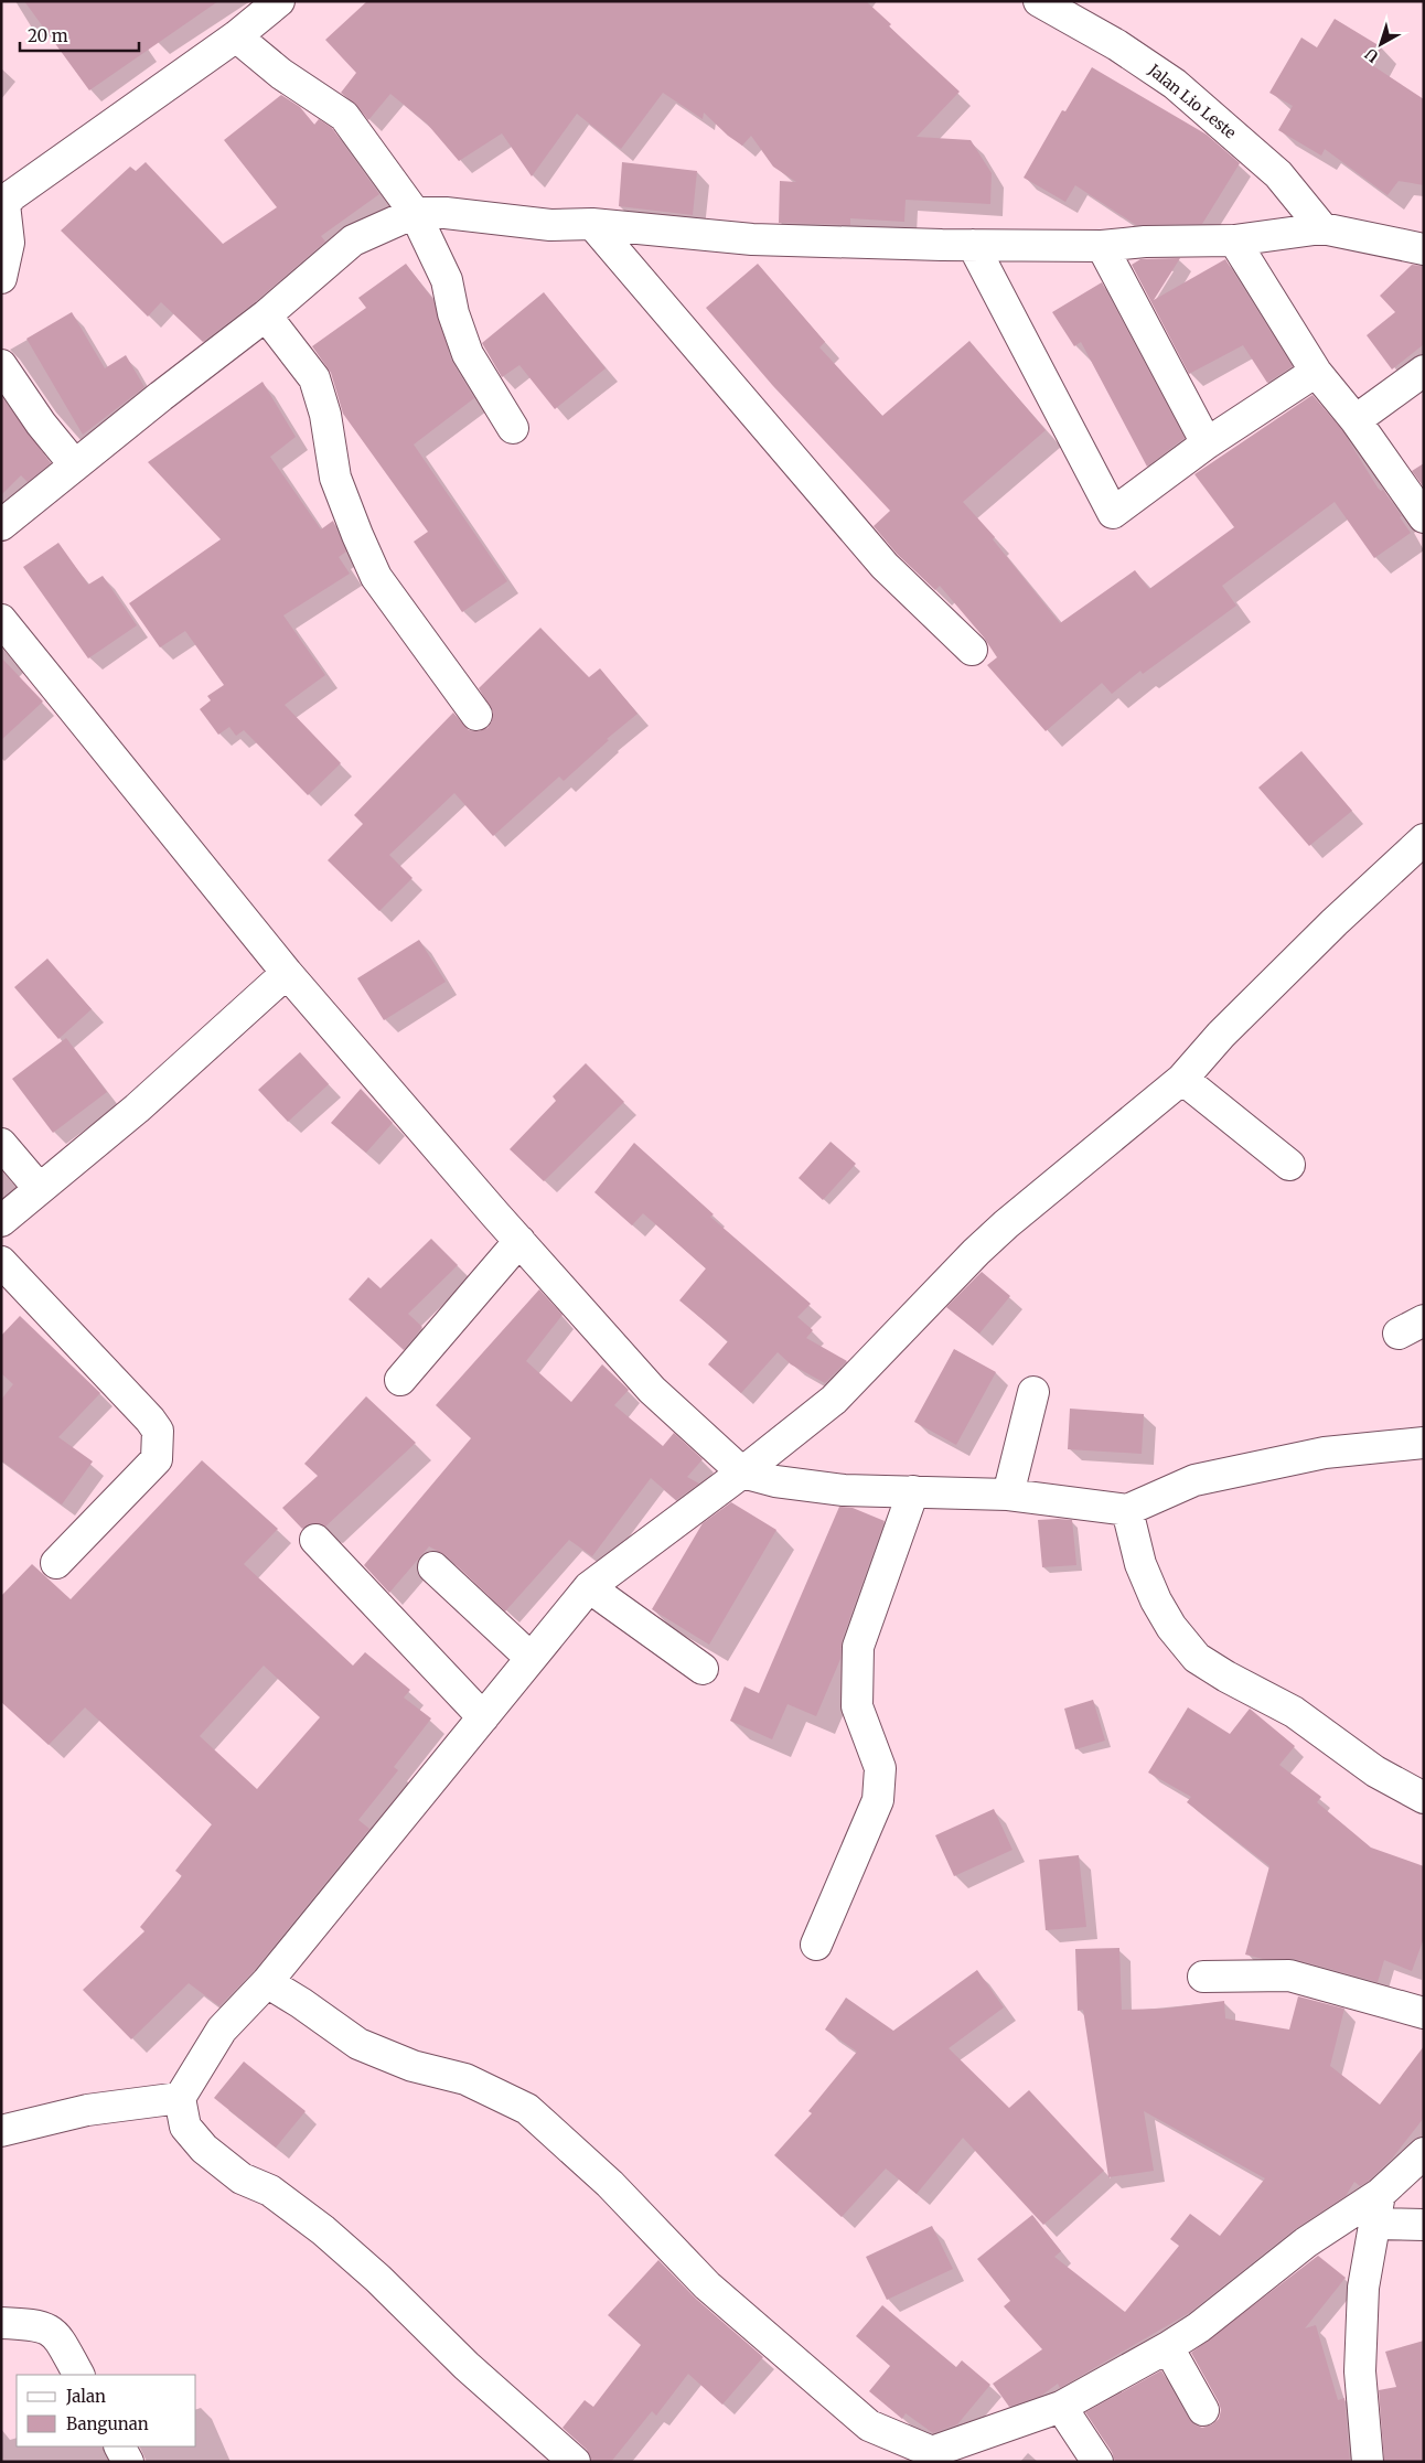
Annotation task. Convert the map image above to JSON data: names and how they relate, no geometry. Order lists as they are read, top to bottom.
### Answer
{
  "streets": {
    "street": ["Jalan Lio Leste"]
  },
  "legend": ["Jalan", "Bangunan"],
  "scale_bar": "20 m",
  "north": "bottom left"
}
